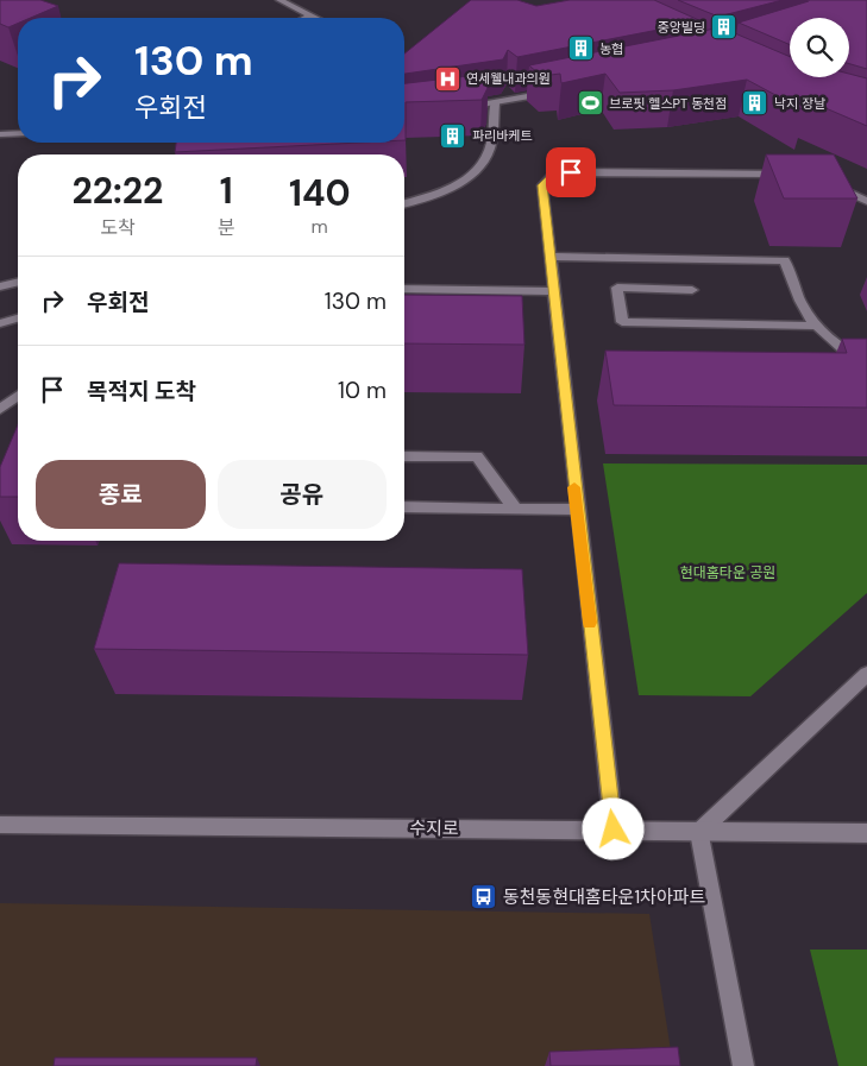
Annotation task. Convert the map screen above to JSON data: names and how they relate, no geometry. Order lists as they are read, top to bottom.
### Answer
{
  "streets": {
    "street": ["수지로"]
  },
  "parks": ["현대홈타운 공원"],
  "places": {
    "building": [
      "중앙빌딩",
      "농협",
      "낙지 장날",
      "파리바케트"
    ],
    "hospital": ["연세웰내과의원"],
    "sports": ["브로핏 헬스PT 동천점"],
    "bus stop": ["동천동현대홈타운1차아파트"]
  },
  "page": {
    "turn": ["130 m", "우회전"],
    "eta": [
      "22:22",
      "도착",
      "1",
      "분",
      "140",
      "m"
    ],
    "list": [
      {
        "name": "우회전",
        "value": "130 m"
      },
      {
        "name": "목적지 도착",
        "value": "10 m"
      }
    ],
    "buttons": ["종료", "공유"]
  }
}
